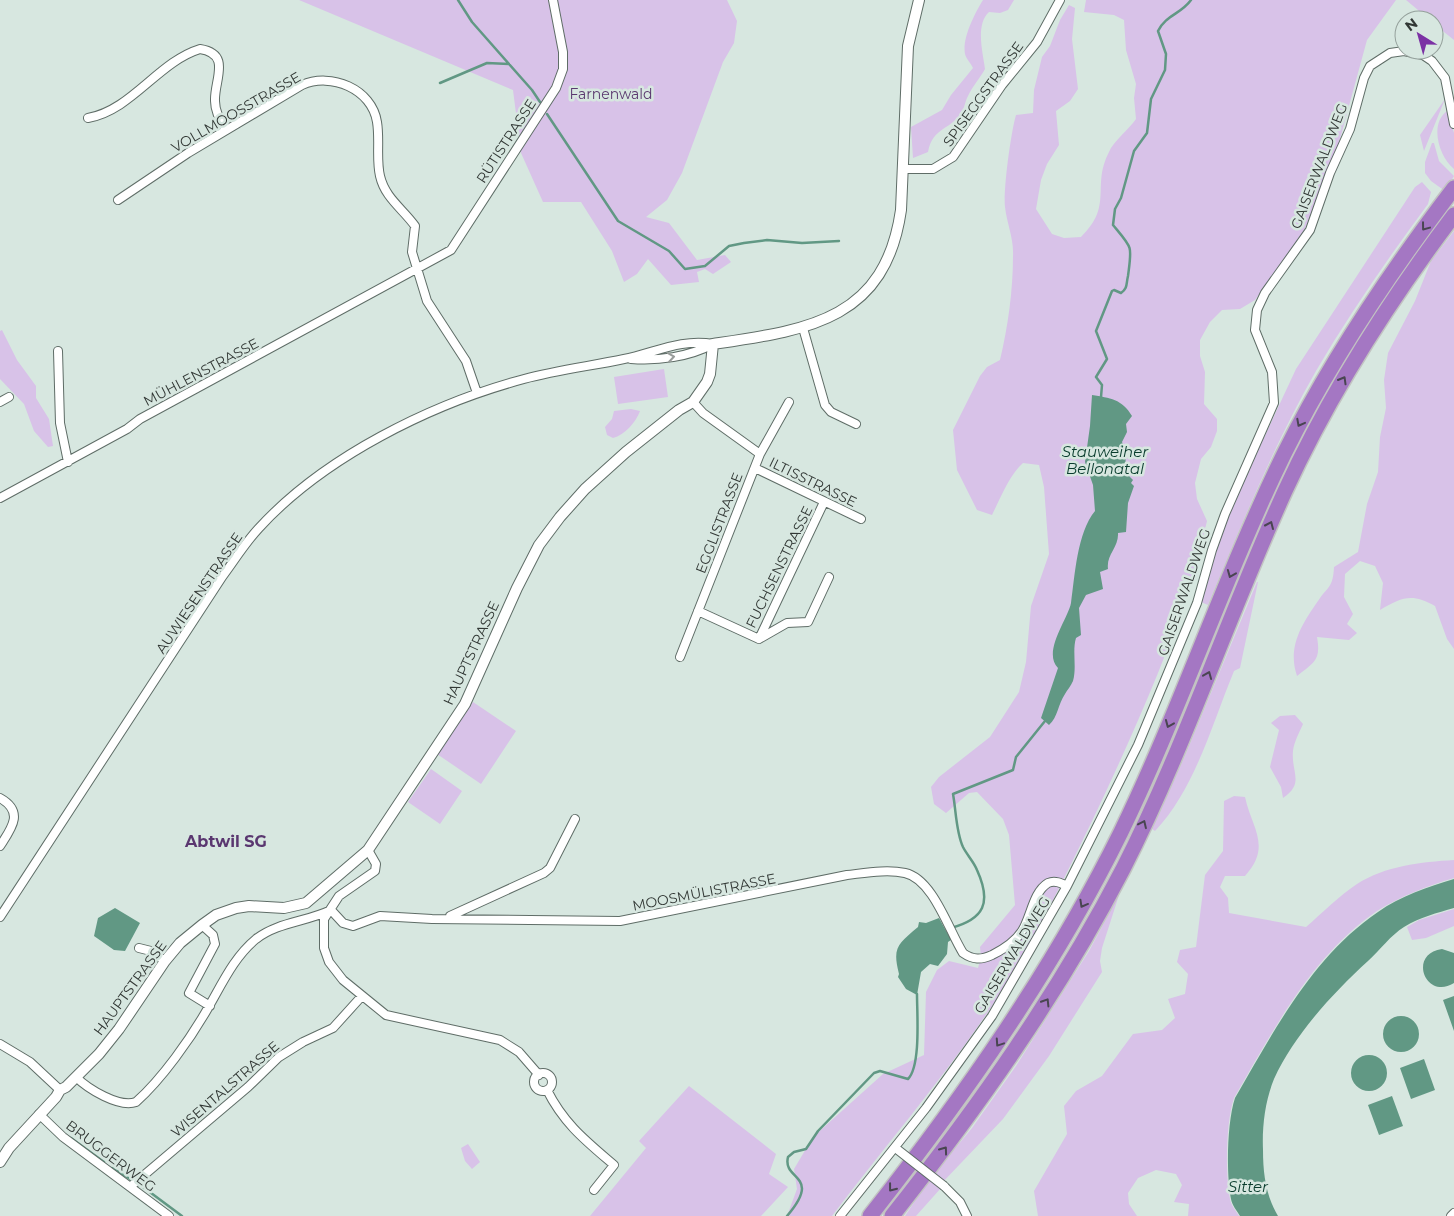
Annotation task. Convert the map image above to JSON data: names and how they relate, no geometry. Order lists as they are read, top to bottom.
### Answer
{
  "streets": {
    "street": [
      "SPISEGGSTRASSE",
      "VOLLMOOSSTRASSE",
      "RÜTISTRASSE",
      "GAISERWALDWEG",
      "MÜHLENSTRASSE",
      "ILTISSTRASSE",
      "EGGLISTRASSE",
      "FUCHSENSTRASSE",
      "AUWIESENSTRASSE",
      "HAUPTSTRASSE",
      "MOOSMÜLISTRASSE",
      "WISENTALSTRASSE",
      "BRUGGERWEG"
    ]
  },
  "crossings": [
    ["VOLLMOOSSTRASSE", "RÜTISTRASSE"],
    ["VOLLMOOSSTRASSE", "MÜHLENSTRASSE"],
    ["VOLLMOOSSTRASSE", "AUWIESENSTRASSE"],
    ["RÜTISTRASSE", "MÜHLENSTRASSE"],
    ["GAISERWALDWEG", "MOOSMÜLISTRASSE"],
    ["ILTISSTRASSE", "EGGLISTRASSE"],
    ["ILTISSTRASSE", "FUCHSENSTRASSE"],
    ["ILTISSTRASSE", "HAUPTSTRASSE"],
    ["EGGLISTRASSE", "FUCHSENSTRASSE"],
    ["AUWIESENSTRASSE", "HAUPTSTRASSE"],
    ["HAUPTSTRASSE", "BRUGGERWEG"],
    ["WISENTALSTRASSE", "BRUGGERWEG"]
  ],
  "districts": ["Abtwil SG"],
  "water": ["Stauweiher Bellonatal", "Sitter"],
  "parks": ["Farnenwald"],
  "north": "top left"
}
